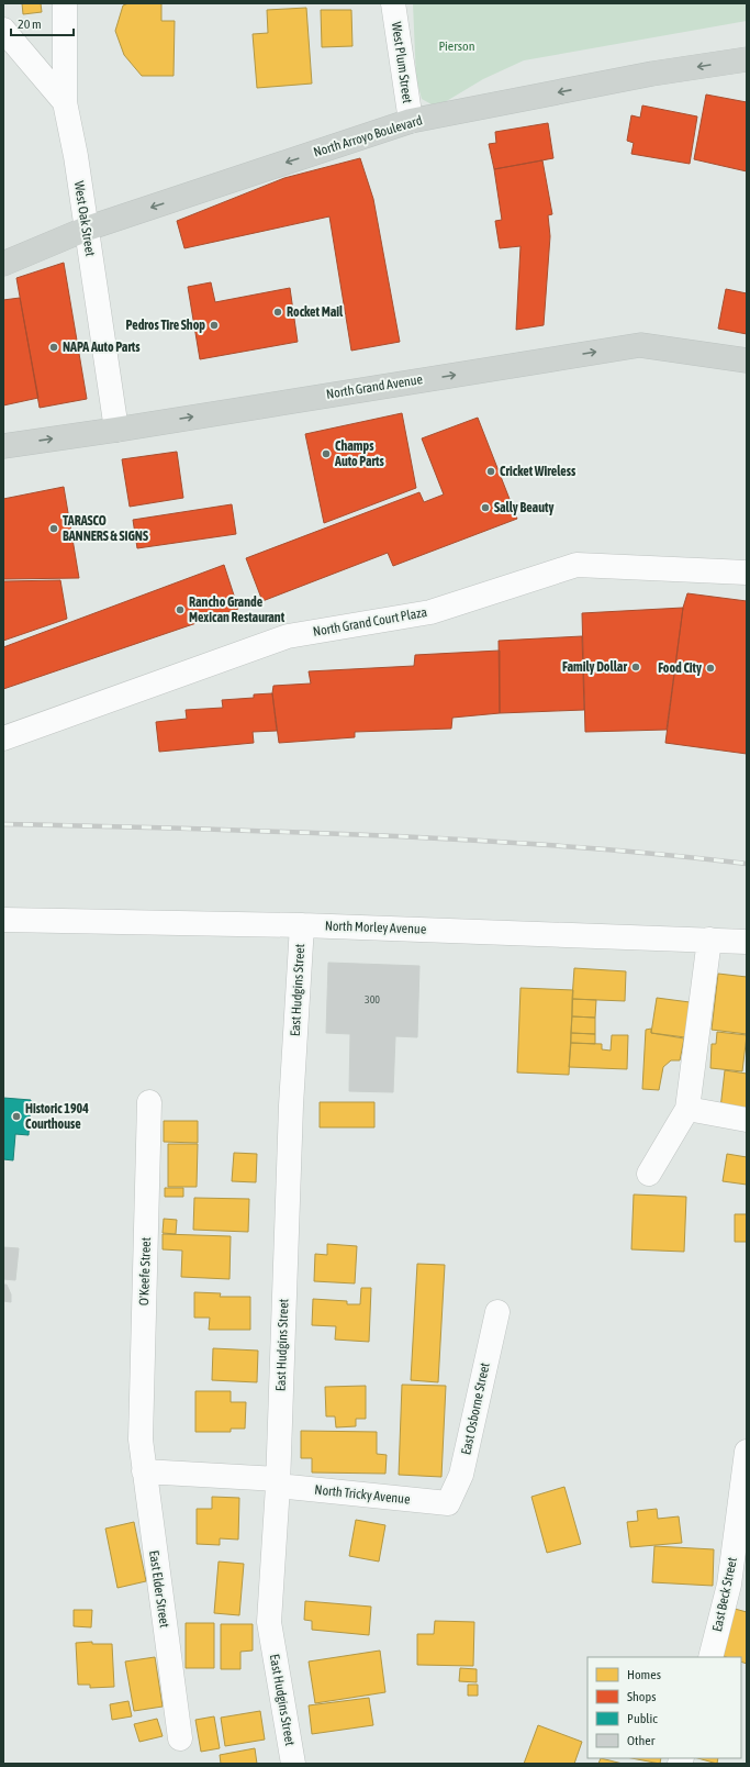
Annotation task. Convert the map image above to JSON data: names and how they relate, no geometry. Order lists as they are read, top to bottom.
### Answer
{
  "streets": {
    "main road": ["North Arroyo Boulevard", "North Grand Avenue"],
    "street": [
      "West Plum Street",
      "West Oak Street",
      "North Grand Court Plaza",
      "North Morley Avenue",
      "East Hudgins Street",
      "O'Keefe Street",
      "East Osborne Street",
      "North Tricky Avenue",
      "East Elder Street",
      "East Beck Street"
    ]
  },
  "crossings": [
    ["West Plum Street", "North Arroyo Boulevard"],
    ["North Arroyo Boulevard", "West Oak Street"],
    ["West Oak Street", "North Grand Avenue"],
    ["North Morley Avenue", "East Hudgins Street"],
    ["East Hudgins Street", "North Tricky Avenue"],
    ["O'Keefe Street", "East Elder Street"],
    ["East Osborne Street", "North Tricky Avenue"],
    ["North Tricky Avenue", "East Elder Street"]
  ],
  "one_way": ["North Arroyo Boulevard", "North Grand Avenue"],
  "parks": ["Pierson"],
  "places": [
    "Rocket Mail",
    "Pedros Tire Shop",
    "NAPA Auto Parts",
    "Champs Auto Parts",
    "Cricket Wireless",
    "Sally Beauty",
    "TARASCO BANNERS & SIGNS",
    "Rancho Grande Mexican Restaurant",
    "Family Dollar",
    "Food City",
    "Historic 1904 Courthouse"
  ],
  "house_numbers": ["300"],
  "legend": [
    "Homes",
    "Shops",
    "Public",
    "Other"
  ],
  "scale_bar": "20 m"
}
